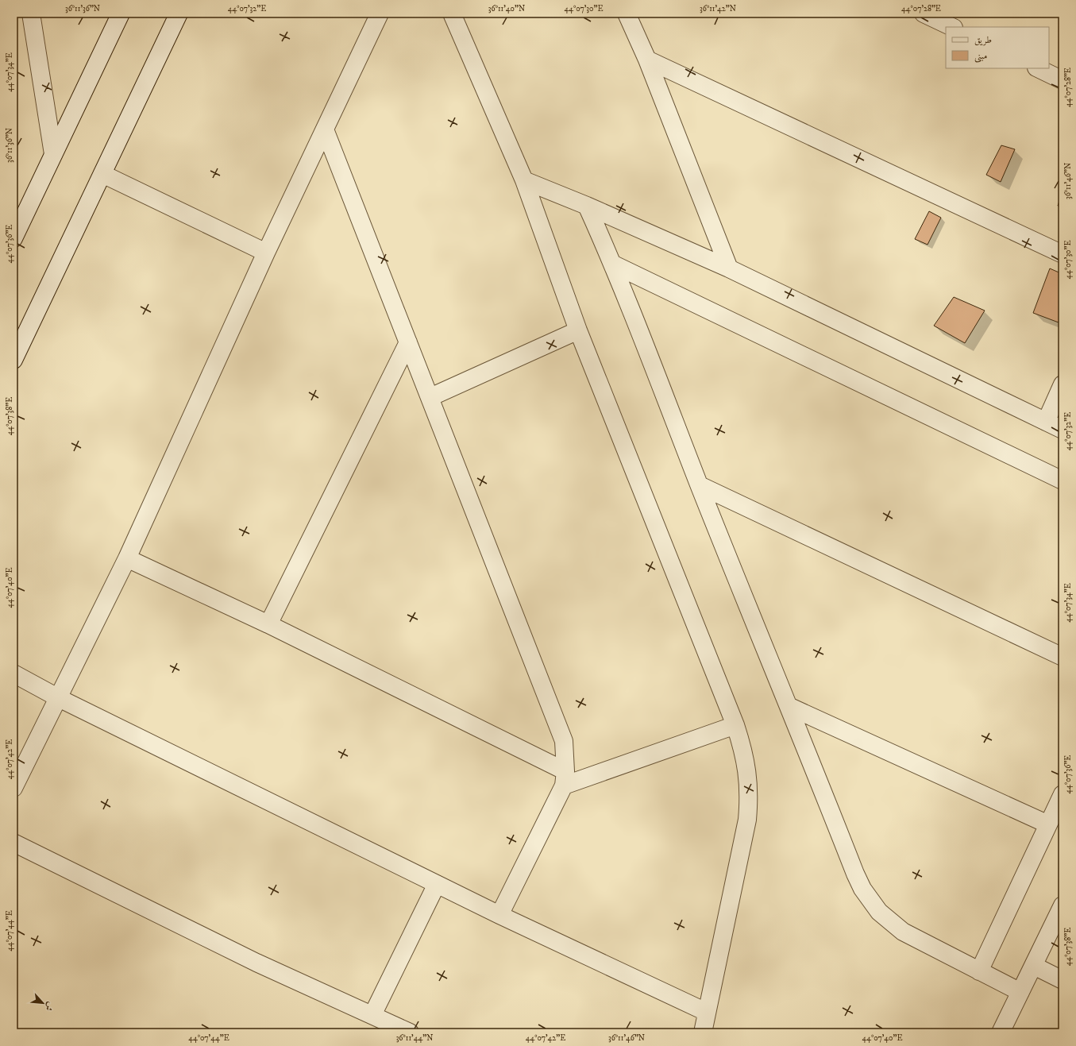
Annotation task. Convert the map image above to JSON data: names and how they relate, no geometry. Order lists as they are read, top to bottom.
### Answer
{
  "legend": ["طريق", "مبنى"],
  "north": "bottom right",
  "coordinates": [
    "36°11'36\"N",
    "44°07'32\"E",
    "36°11'40\"N",
    "44°07'30\"E",
    "36°11'42\"N",
    "44°07'28\"E",
    "44°07'34\"E",
    "36°11'46\"N",
    "44°07'36\"E",
    "44°07'38\"E",
    "44°07'40\"E",
    "44°07'42\"E",
    "44°07'44\"E",
    "36°11'44\"N"
  ]
}
